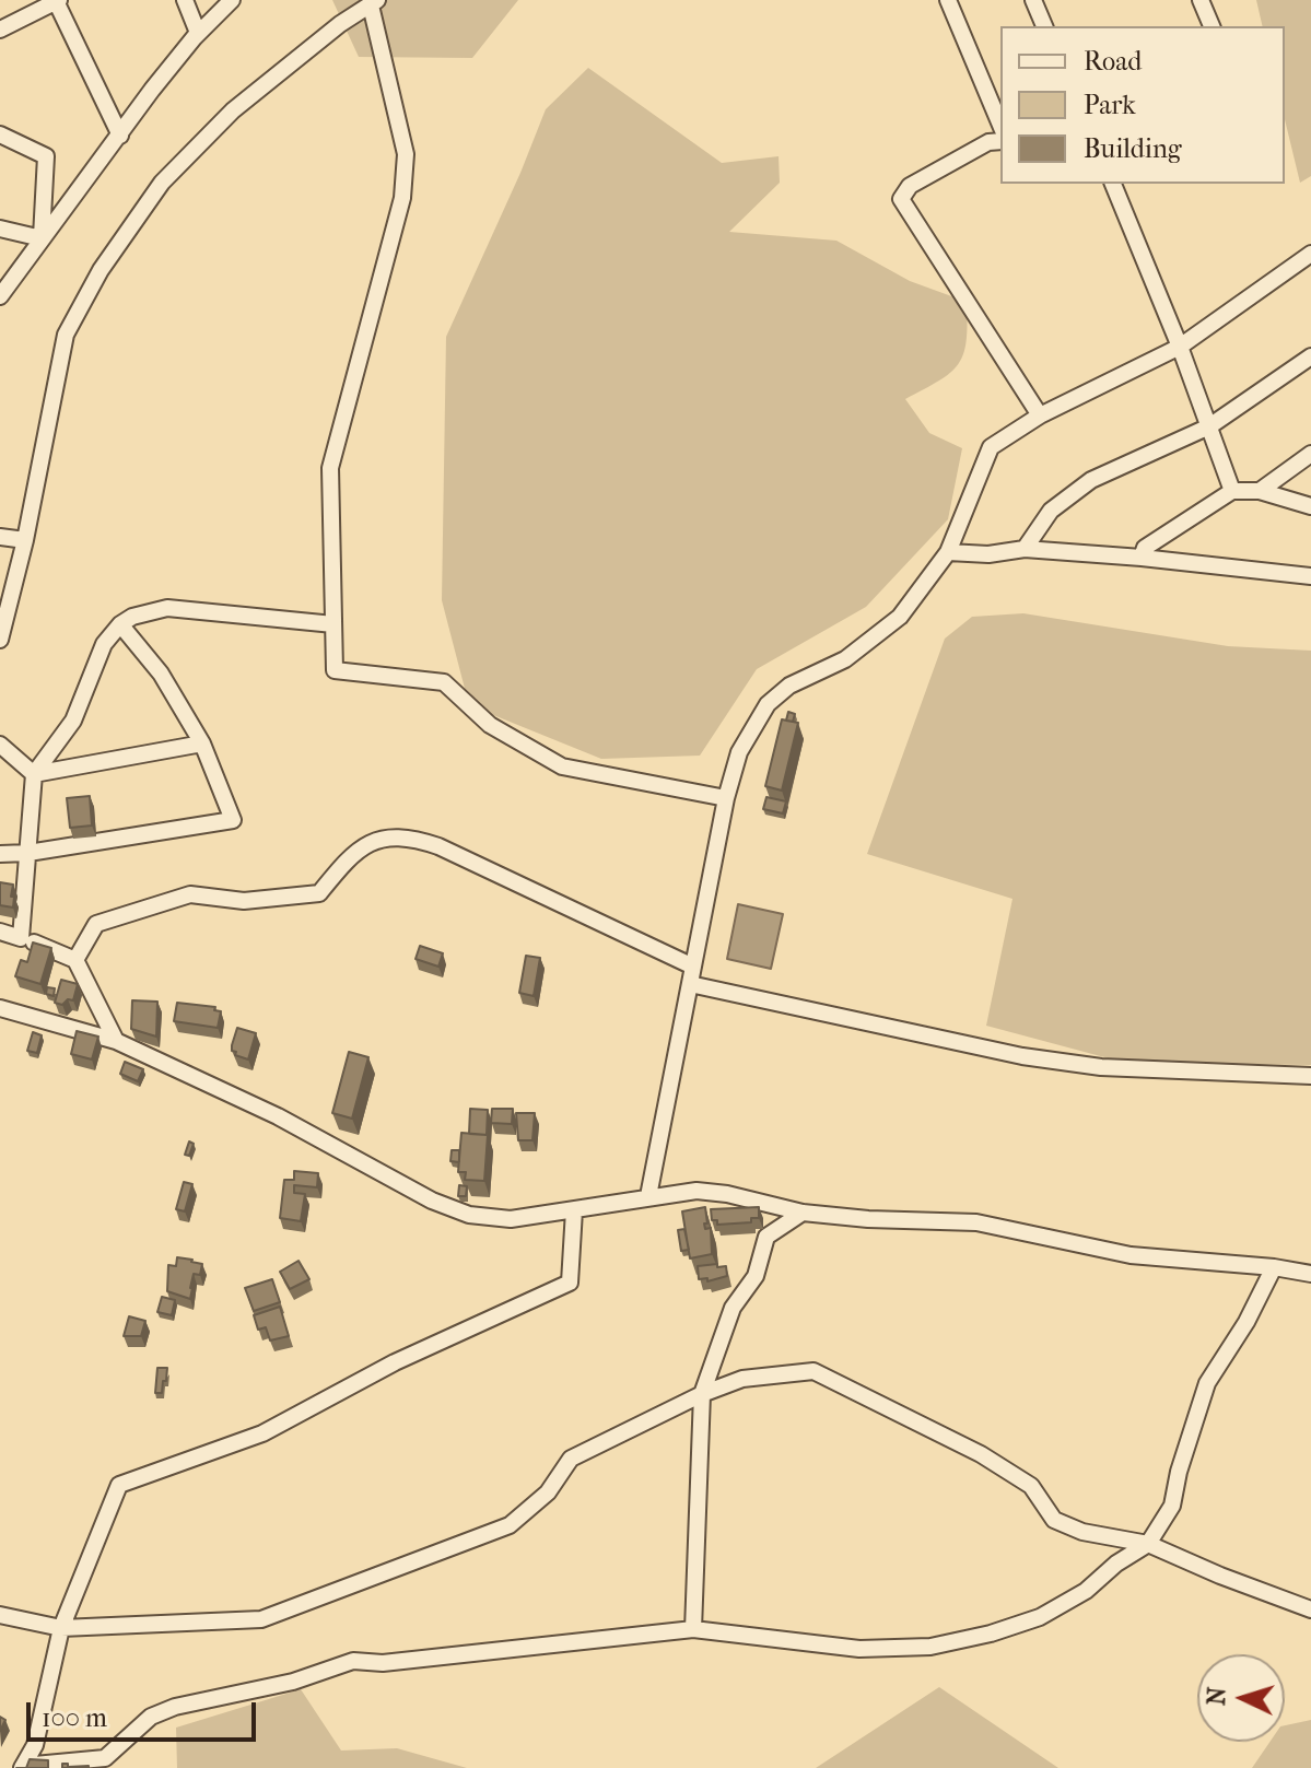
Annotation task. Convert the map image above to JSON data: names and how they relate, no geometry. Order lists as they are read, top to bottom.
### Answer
{
  "legend": ["Road", "Park", "Building"],
  "scale_bar": "100 m",
  "north": "left"
}
